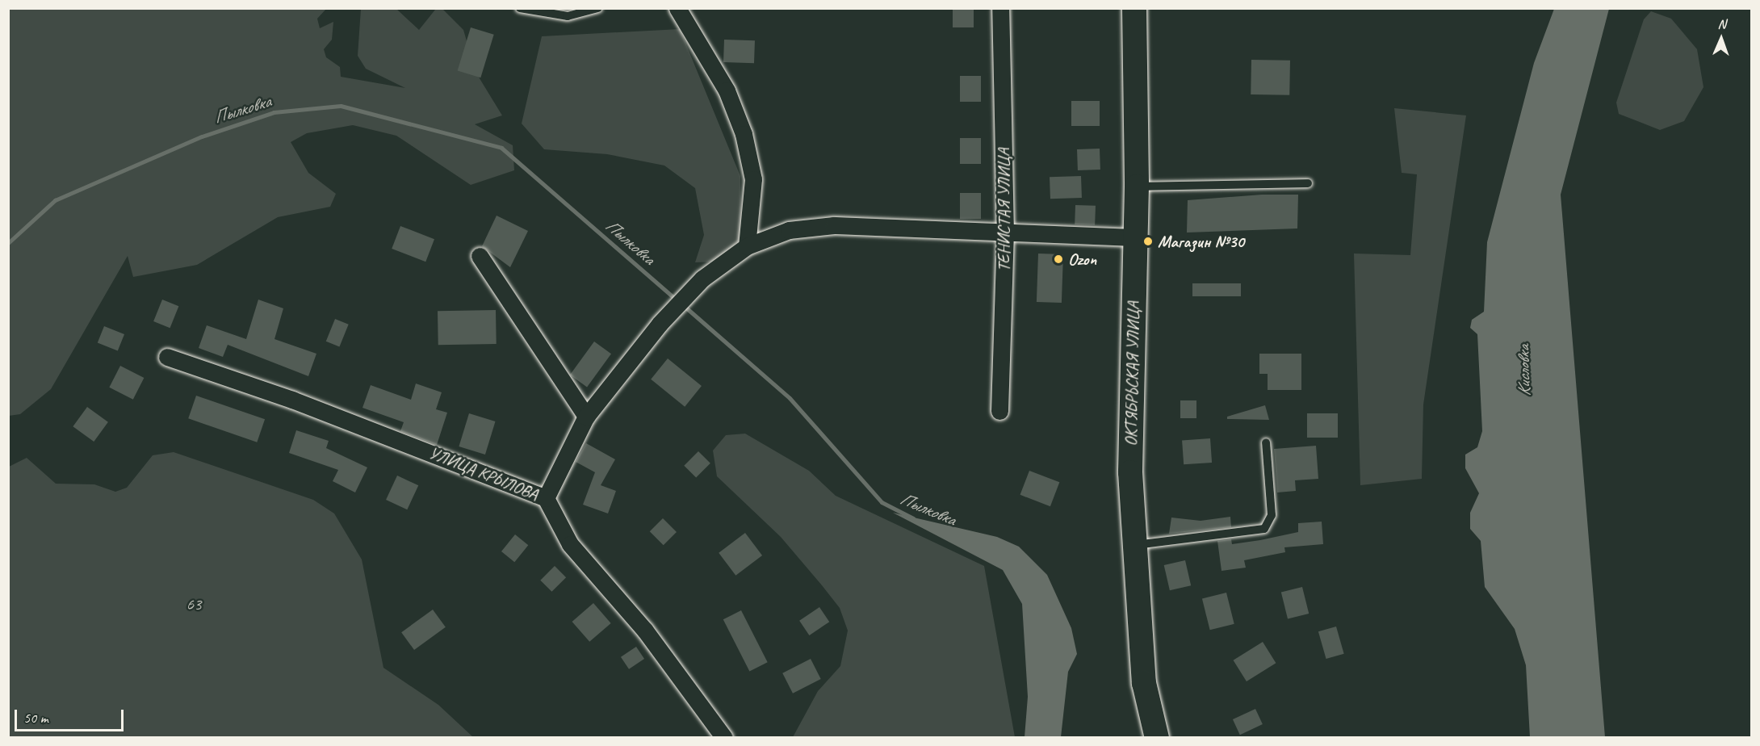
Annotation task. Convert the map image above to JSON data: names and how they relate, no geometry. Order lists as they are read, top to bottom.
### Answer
{
  "streets": {
    "street": ["ТЕНИСТАЯ УЛИЦА", "ОКТЯБРЬСКАЯ УЛИЦА", "УЛИЦА КРЫЛОВА"]
  },
  "water": ["Пылковка", "Кисловка"],
  "parks": ["63"],
  "places": ["Магазин №30", "Ozon"],
  "scale_bar": "50 m",
  "north": "top"
}
